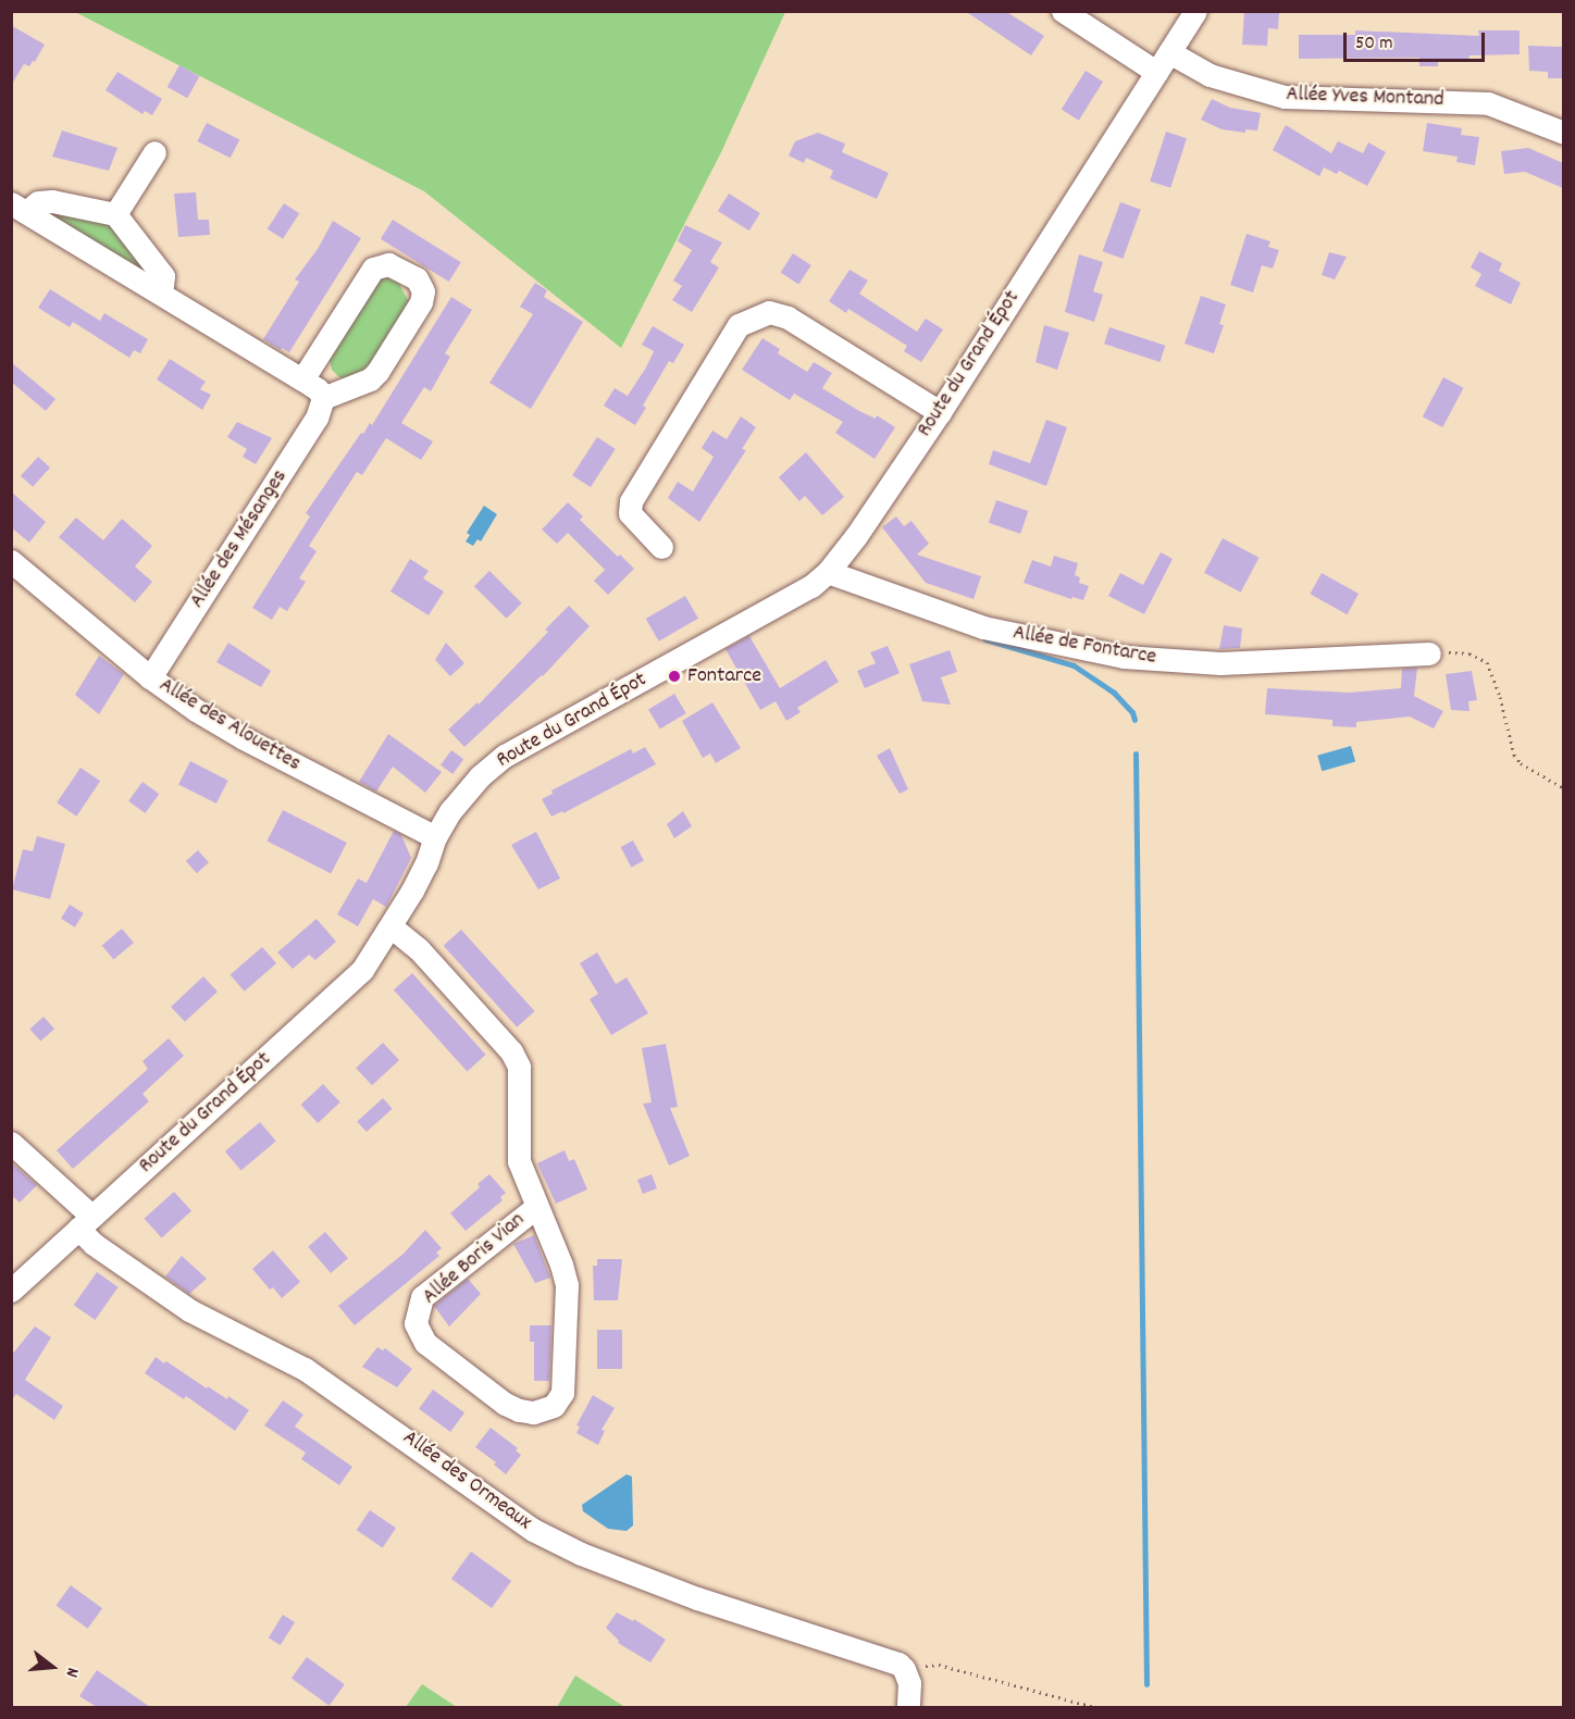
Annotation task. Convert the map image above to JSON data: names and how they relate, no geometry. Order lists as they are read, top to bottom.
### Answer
{
  "streets": {
    "street": [
      "Allée Yves Montand",
      "Route du Grand Épot",
      "Allée des Mésanges",
      "Allée de Fontarce",
      "Allée des Alouettes",
      "Allée Boris Vian",
      "Allée des Ormeaux"
    ]
  },
  "crossings": [
    ["Allée Yves Montand", "Route du Grand Épot"],
    ["Route du Grand Épot", "Allée de Fontarce"],
    ["Route du Grand Épot", "Allée des Alouettes"],
    ["Route du Grand Épot", "Allée Boris Vian"],
    ["Route du Grand Épot", "Allée des Ormeaux"],
    ["Allée des Mésanges", "Allée des Alouettes"]
  ],
  "places": ["Fontarce"],
  "scale_bar": "50 m",
  "north": "right"
}
